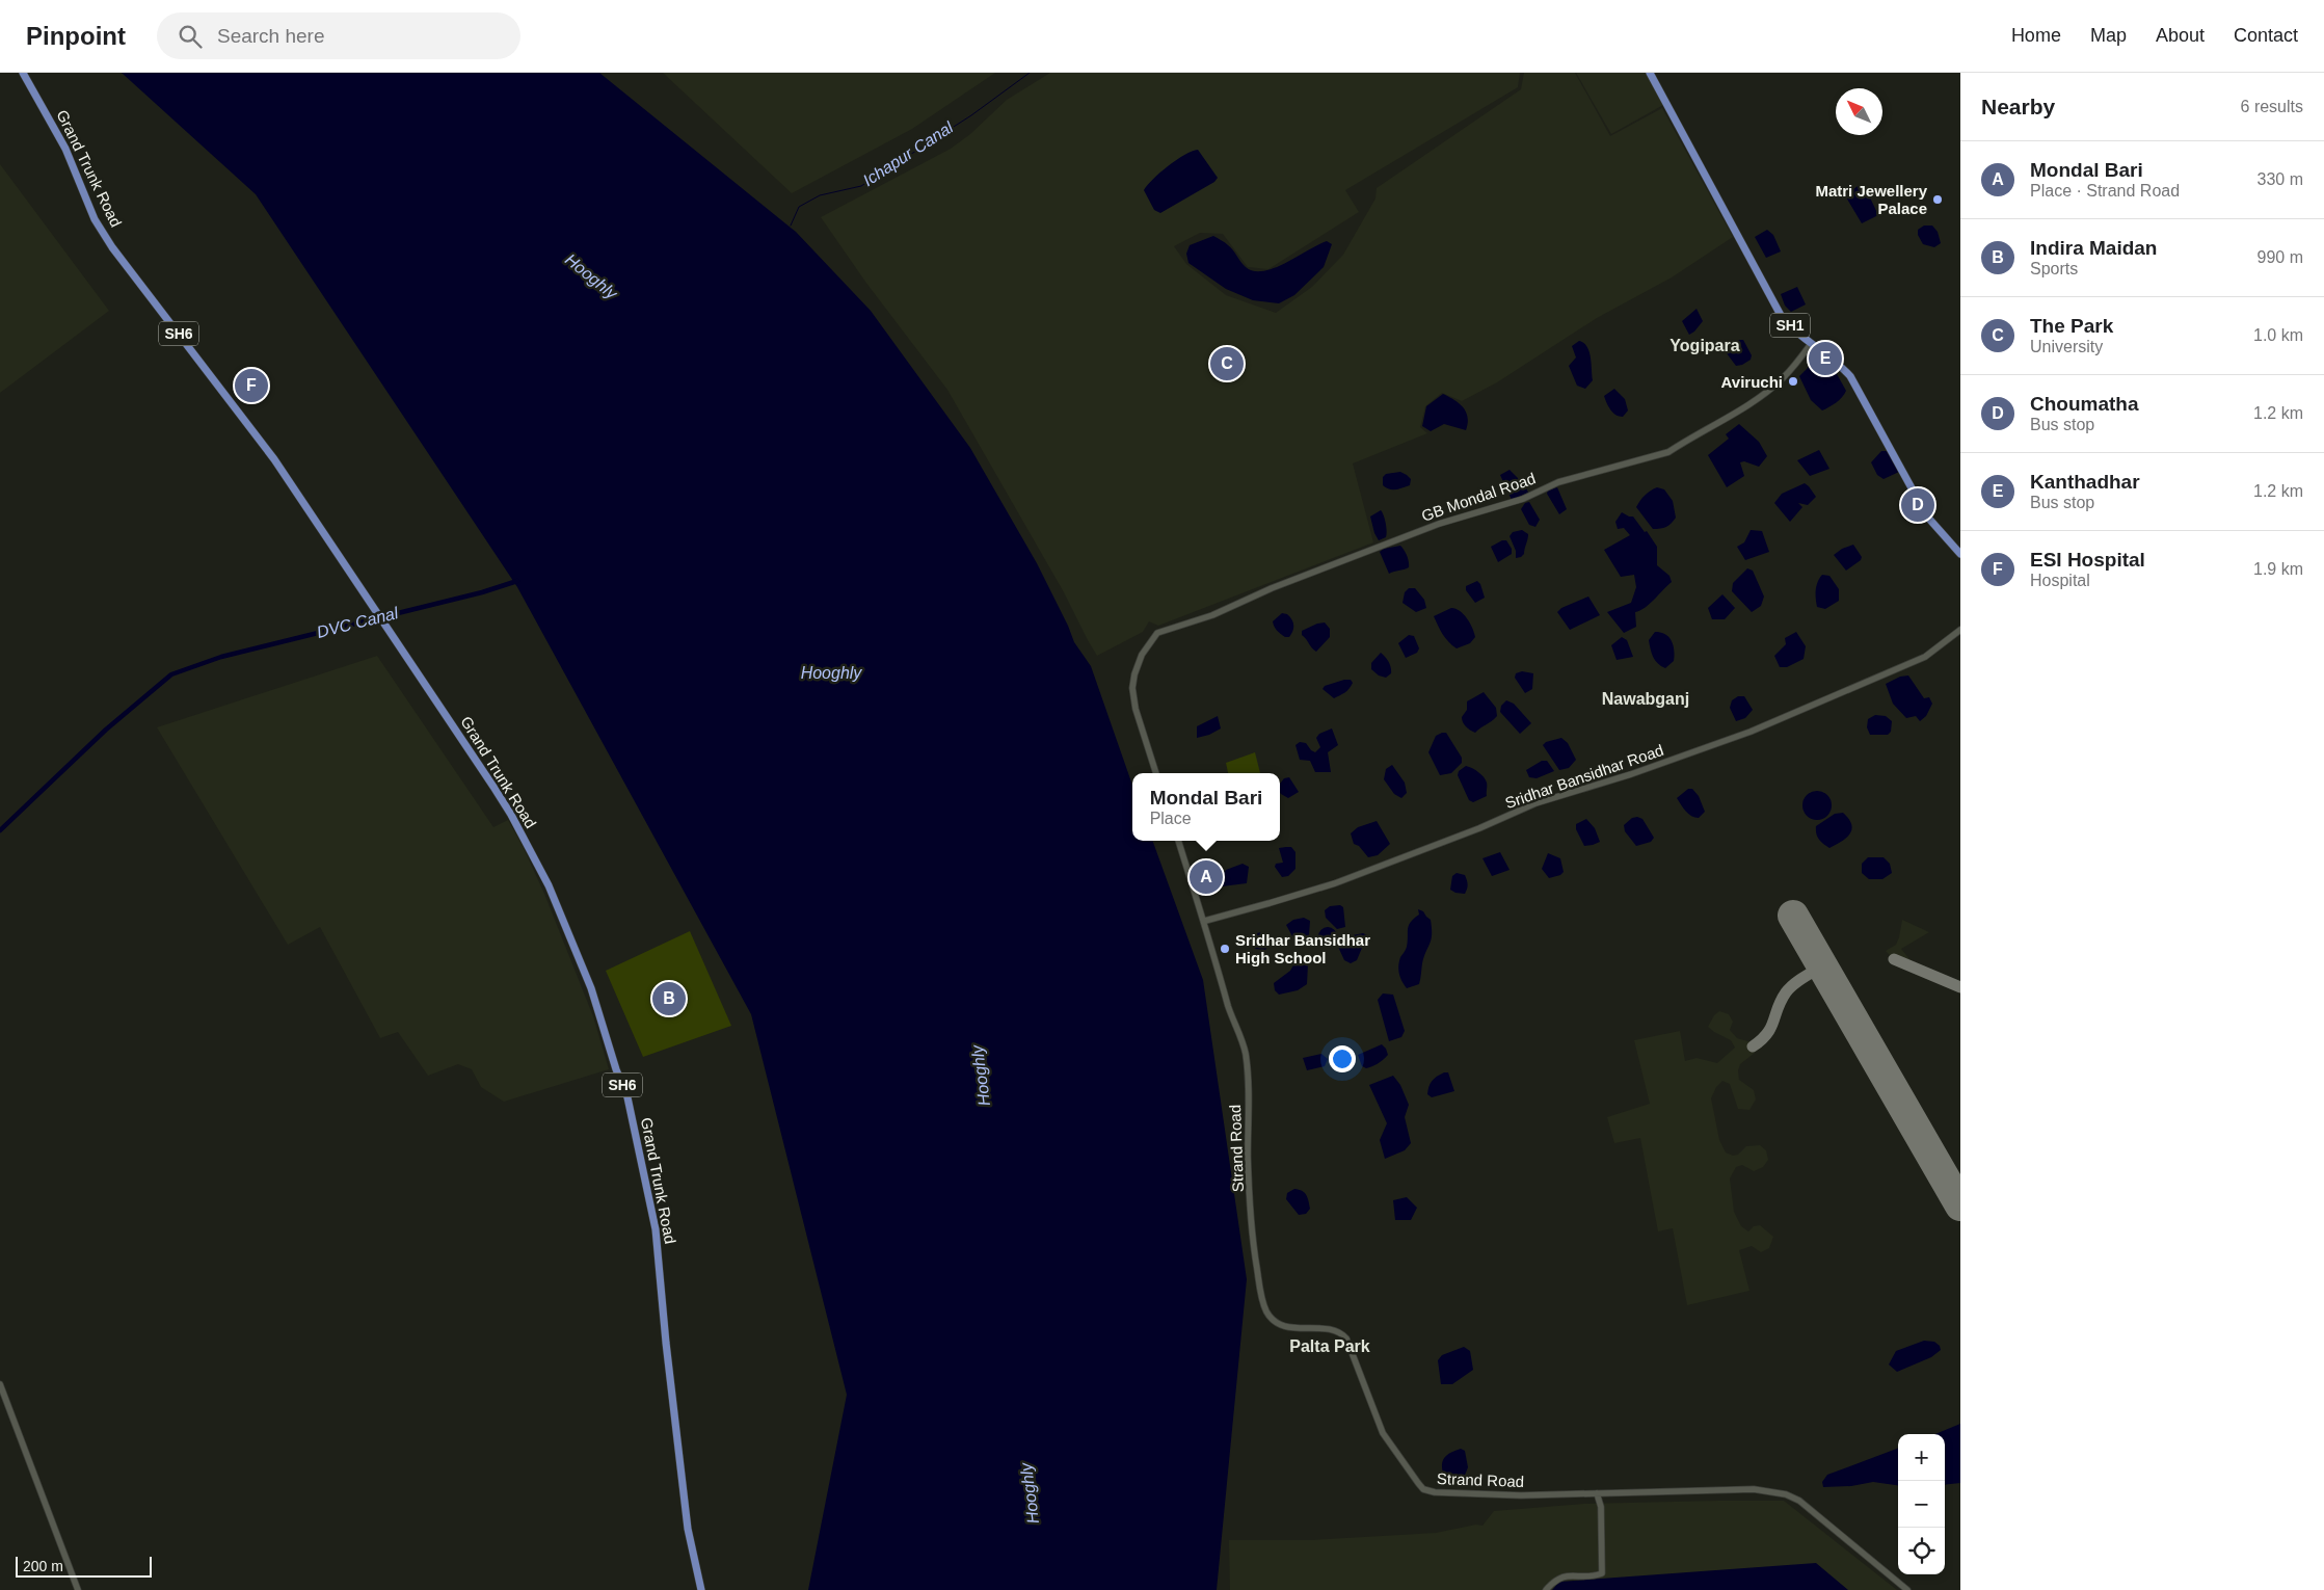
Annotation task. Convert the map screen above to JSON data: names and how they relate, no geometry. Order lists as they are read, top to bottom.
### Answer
{
  "streets": {
    "main road": ["Grand Trunk Road", "SH1", "SH6"],
    "street": ["GB Mondal Road", "Sridhar Bansidhar Road", "Strand Road"]
  },
  "crossings": [
    ["SH1", "GB Mondal Road"],
    ["Sridhar Bansidhar Road", "Strand Road"]
  ],
  "districts": ["Yogipara", "Nawabganj", "Palta Park"],
  "water": ["Ichapur Canal", "Hooghly", "DVC Canal"],
  "places": ["Matri Jewellery Palace", "Aviruchi", "Sridhar Bansidhar High School"],
  "scale_bar": "200 m",
  "north": "top left",
  "page": {
    "header": "Pinpoint",
    "search": "Search here",
    "nav": [
      "Home",
      "Map",
      "About",
      "Contact"
    ],
    "heading": ["Nearby", "6 results"],
    "list": [
      {
        "mark": "A",
        "name": "Mondal Bari",
        "note": "Place · Strand Road",
        "value": "330 m"
      },
      {
        "mark": "B",
        "name": "Indira Maidan",
        "note": "Sports",
        "value": "990 m"
      },
      {
        "mark": "C",
        "name": "The Park",
        "note": "University",
        "value": "1.0 km"
      },
      {
        "mark": "D",
        "name": "Choumatha",
        "note": "Bus stop",
        "value": "1.2 km"
      },
      {
        "mark": "E",
        "name": "Kanthadhar",
        "note": "Bus stop",
        "value": "1.2 km"
      },
      {
        "mark": "F",
        "name": "ESI Hospital",
        "note": "Hospital",
        "value": "1.9 km"
      }
    ],
    "pins": [
      "E",
      "C",
      "F",
      "D",
      "A",
      "B"
    ],
    "popup": ["Mondal Bari", "Place"],
    "map_buttons": ["+", "−"],
    "scale": "200 m"
  }
}
